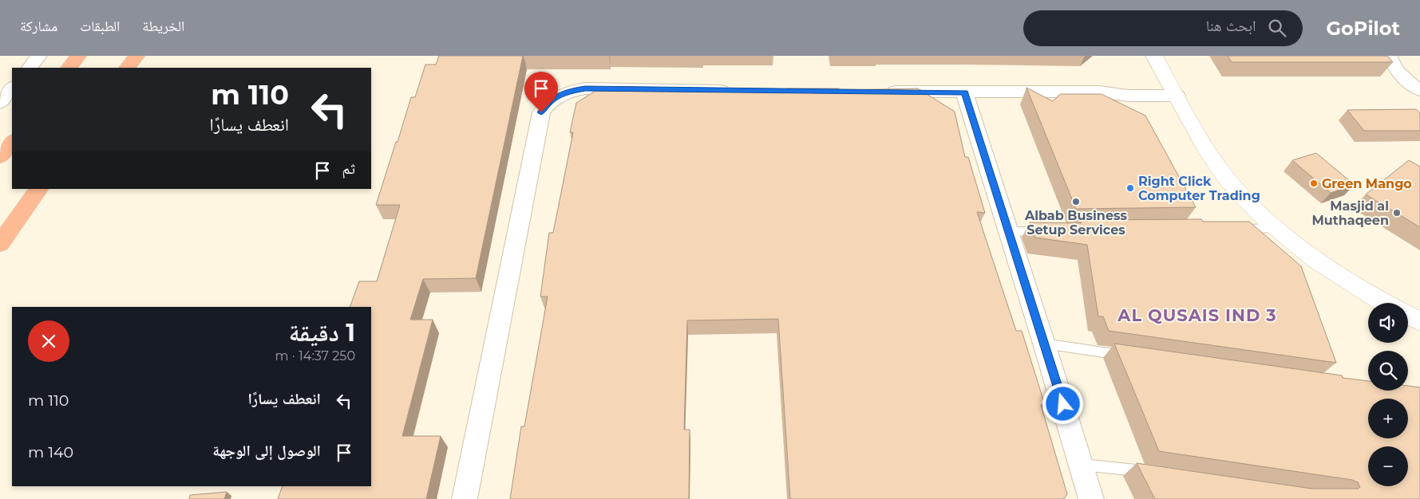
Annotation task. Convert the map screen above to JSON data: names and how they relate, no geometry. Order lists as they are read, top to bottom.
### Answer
{
  "districts": ["AL QUSAIS IND 3"],
  "places": [
    "Green Mango",
    "Right Click Computer Trading",
    "Albab Business Setup Services",
    "Masjid al Muthaqeen"
  ],
  "page": {
    "header": "GoPilot",
    "search": "ابحث هنا",
    "nav": ["الخريطة", "الطبقات", "مشاركة"],
    "turn": ["110 m", "انعطف يسارًا"],
    "then": "ثم",
    "map_buttons": ["+", "−"],
    "heading": ["1 دقيقة", "250 m · 14:37"],
    "list": [
      {
        "name": "انعطف يسارًا",
        "value": "110 m"
      },
      {
        "name": "الوصول إلى الوجهة",
        "value": "140 m"
      }
    ]
  }
}
